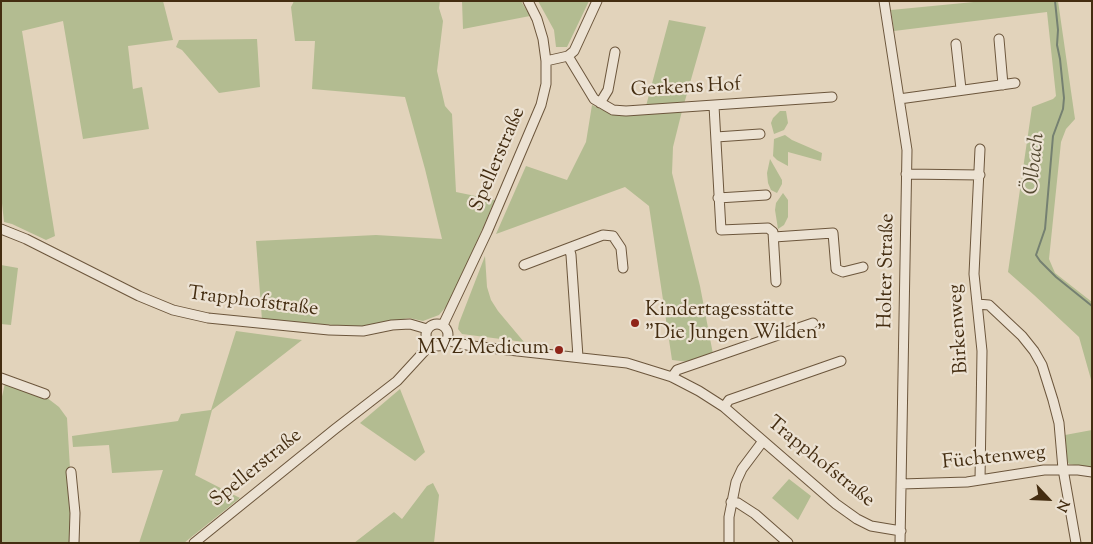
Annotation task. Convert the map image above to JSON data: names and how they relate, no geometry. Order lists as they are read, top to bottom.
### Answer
{
  "streets": {
    "street": [
      "Gerkens Hof",
      "Spellerstraße",
      "Holter Straße",
      "Trapphofstraße",
      "Birkenweg",
      "Füchtenweg"
    ]
  },
  "crossings": [
    ["Spellerstraße", "Trapphofstraße"],
    ["Holter Straße", "Trapphofstraße"],
    ["Holter Straße", "Füchtenweg"],
    ["Birkenweg", "Füchtenweg"]
  ],
  "water": ["Ölbach"],
  "places": ["Kindertagesstätte \"Die Jungen Wilden\"", "MVZ Medicum"],
  "north": "bottom right"
}
